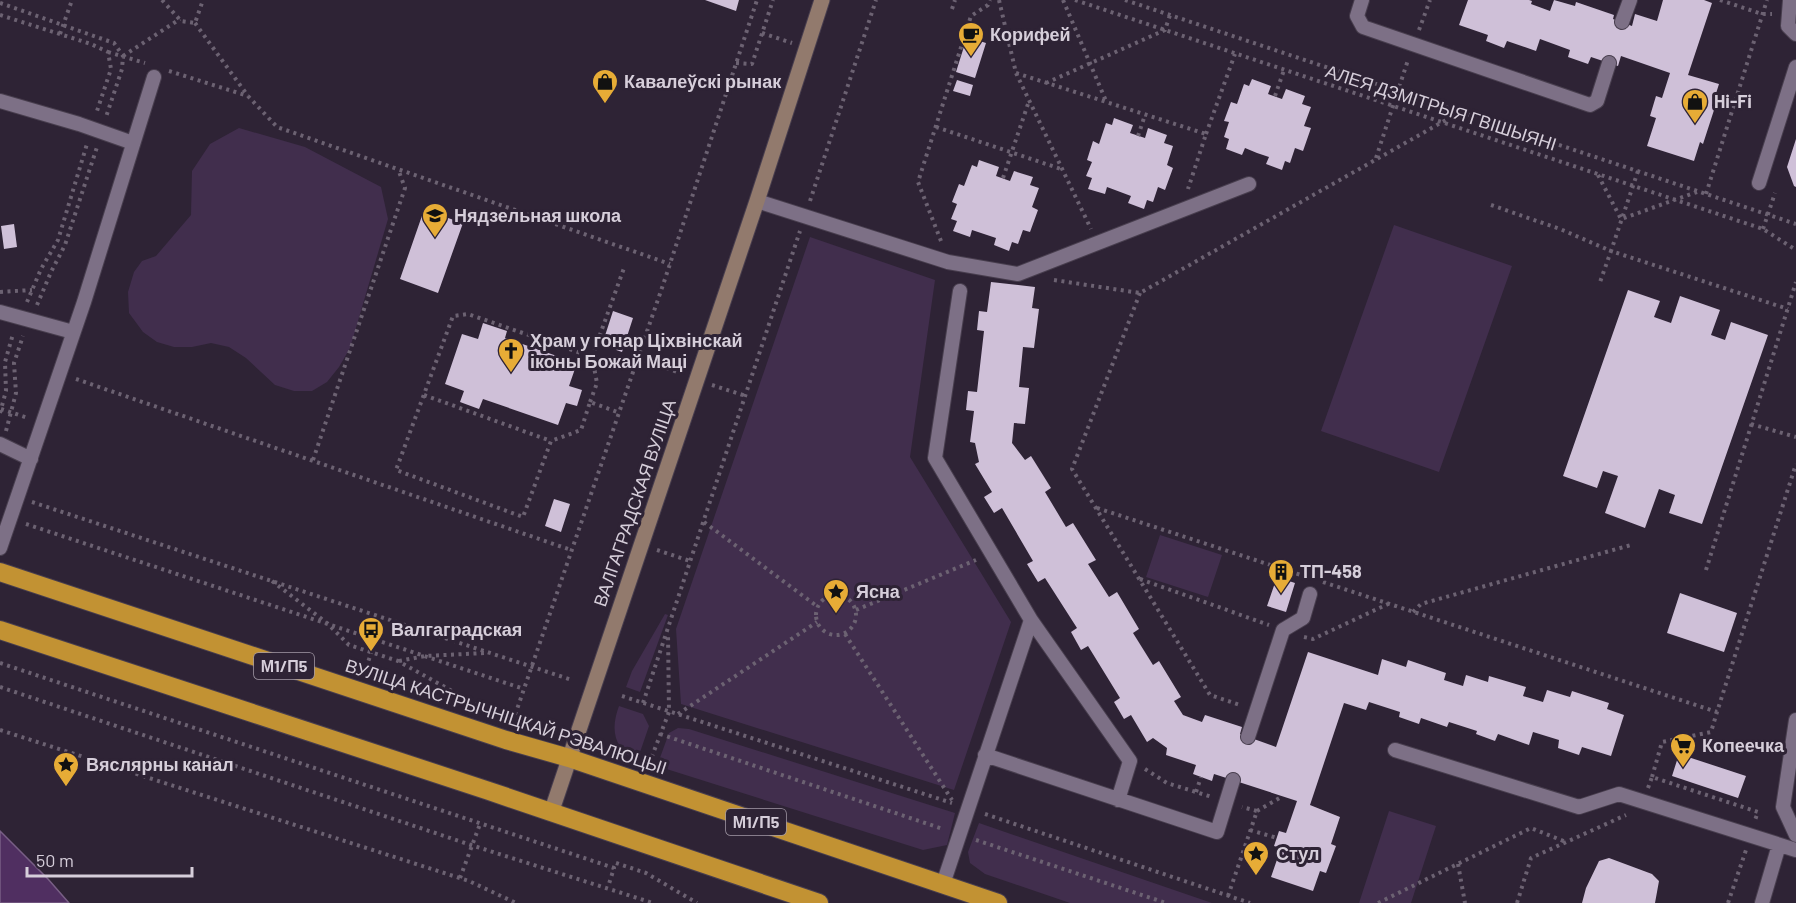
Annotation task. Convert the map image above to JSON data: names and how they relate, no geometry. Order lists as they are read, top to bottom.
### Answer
{
  "streets": {
    "highway": ["М1/П5", "ВУЛІЦА КАСТРЫЧНІЦКАЙ РЭВАЛЮЦЫІ"],
    "main road": ["ВАЛГАГРАДСКАЯ ВУЛІЦА"],
    "path": ["АЛЕЯ ДЗМІТРЫЯ ГВІШЫЯНІ"]
  },
  "crossings": [
    ["ВАЛГАГРАДСКАЯ ВУЛІЦА", "ВУЛІЦА КАСТРЫЧНІЦКАЙ РЭВАЛЮЦЫІ"]
  ],
  "places": {
    "cafe": ["Корифей"],
    "shop": ["Кавалеўскі рынак", "Hi-Fi"],
    "school or university": ["Нядзельная школа"],
    "church": ["Храм у гонар Ціхвінскай іконы Божай Маці"],
    "building": ["ТП-458"],
    "place": ["Ясна", "Вяслярны канал", "Стул"],
    "bus stop": ["Валгаградская"],
    "supermarket": ["Копеечка"]
  },
  "scale_bar": "50 m"
}
